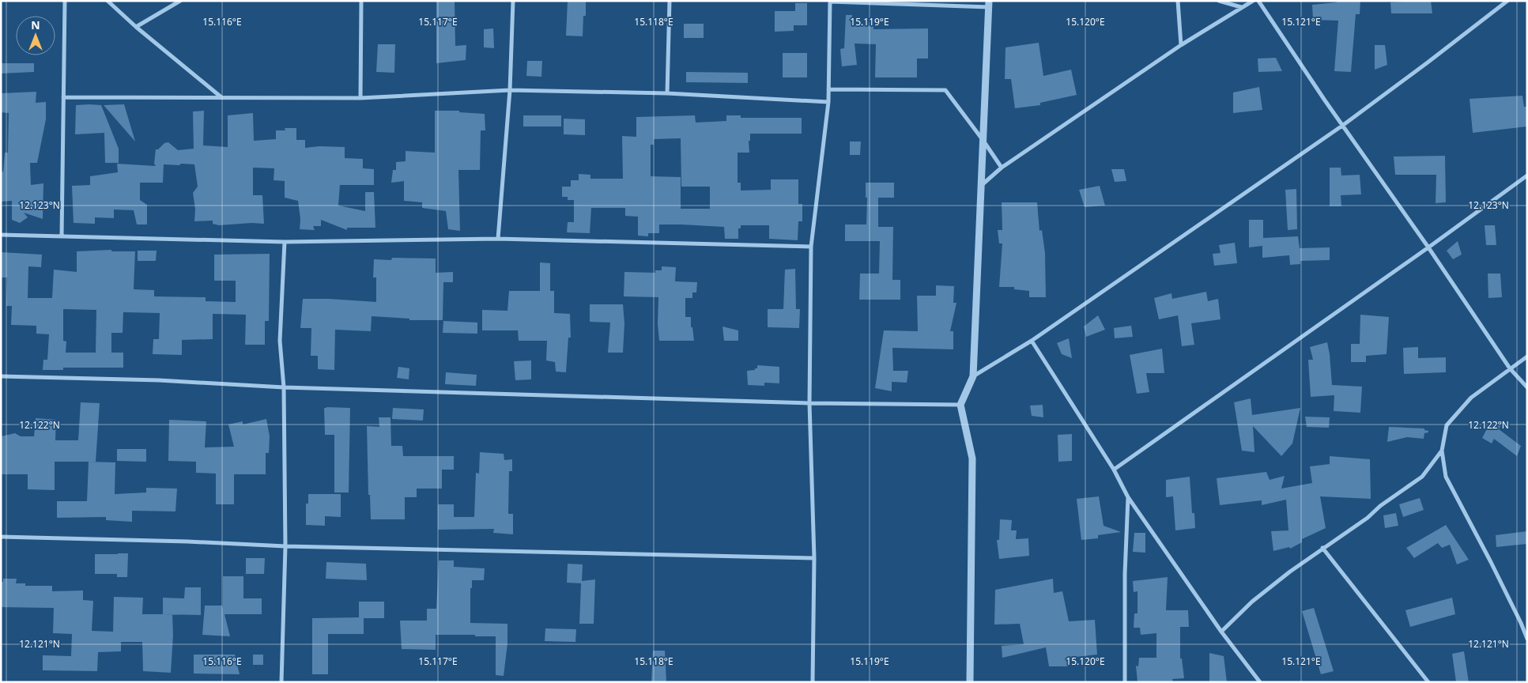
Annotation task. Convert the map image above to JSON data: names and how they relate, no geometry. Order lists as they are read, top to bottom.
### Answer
{
  "north": "top",
  "coordinates": [
    "15.116°E",
    "15.117°E",
    "15.118°E",
    "15.119°E",
    "15.120°E",
    "15.121°E",
    "12.123°N",
    "12.122°N",
    "12.121°N"
  ]
}
